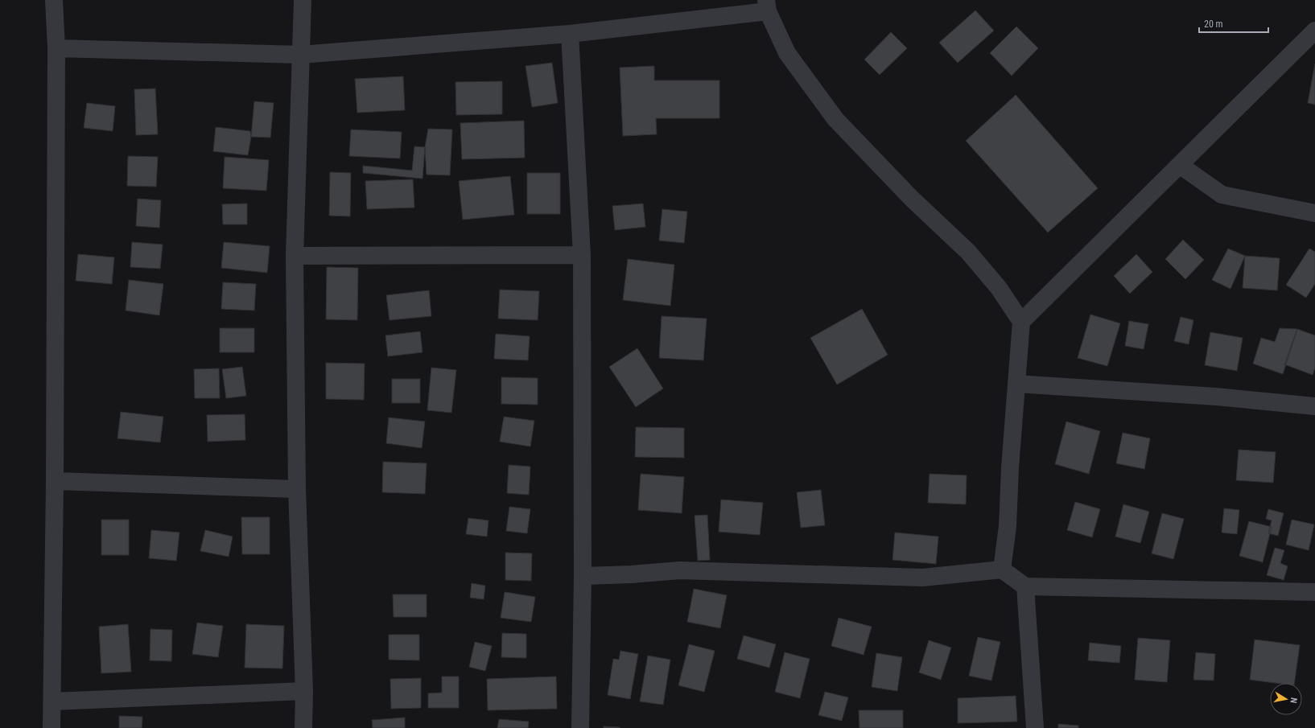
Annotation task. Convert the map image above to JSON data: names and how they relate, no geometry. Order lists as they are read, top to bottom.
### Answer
{
  "scale_bar": "20 m",
  "north": "right"
}
